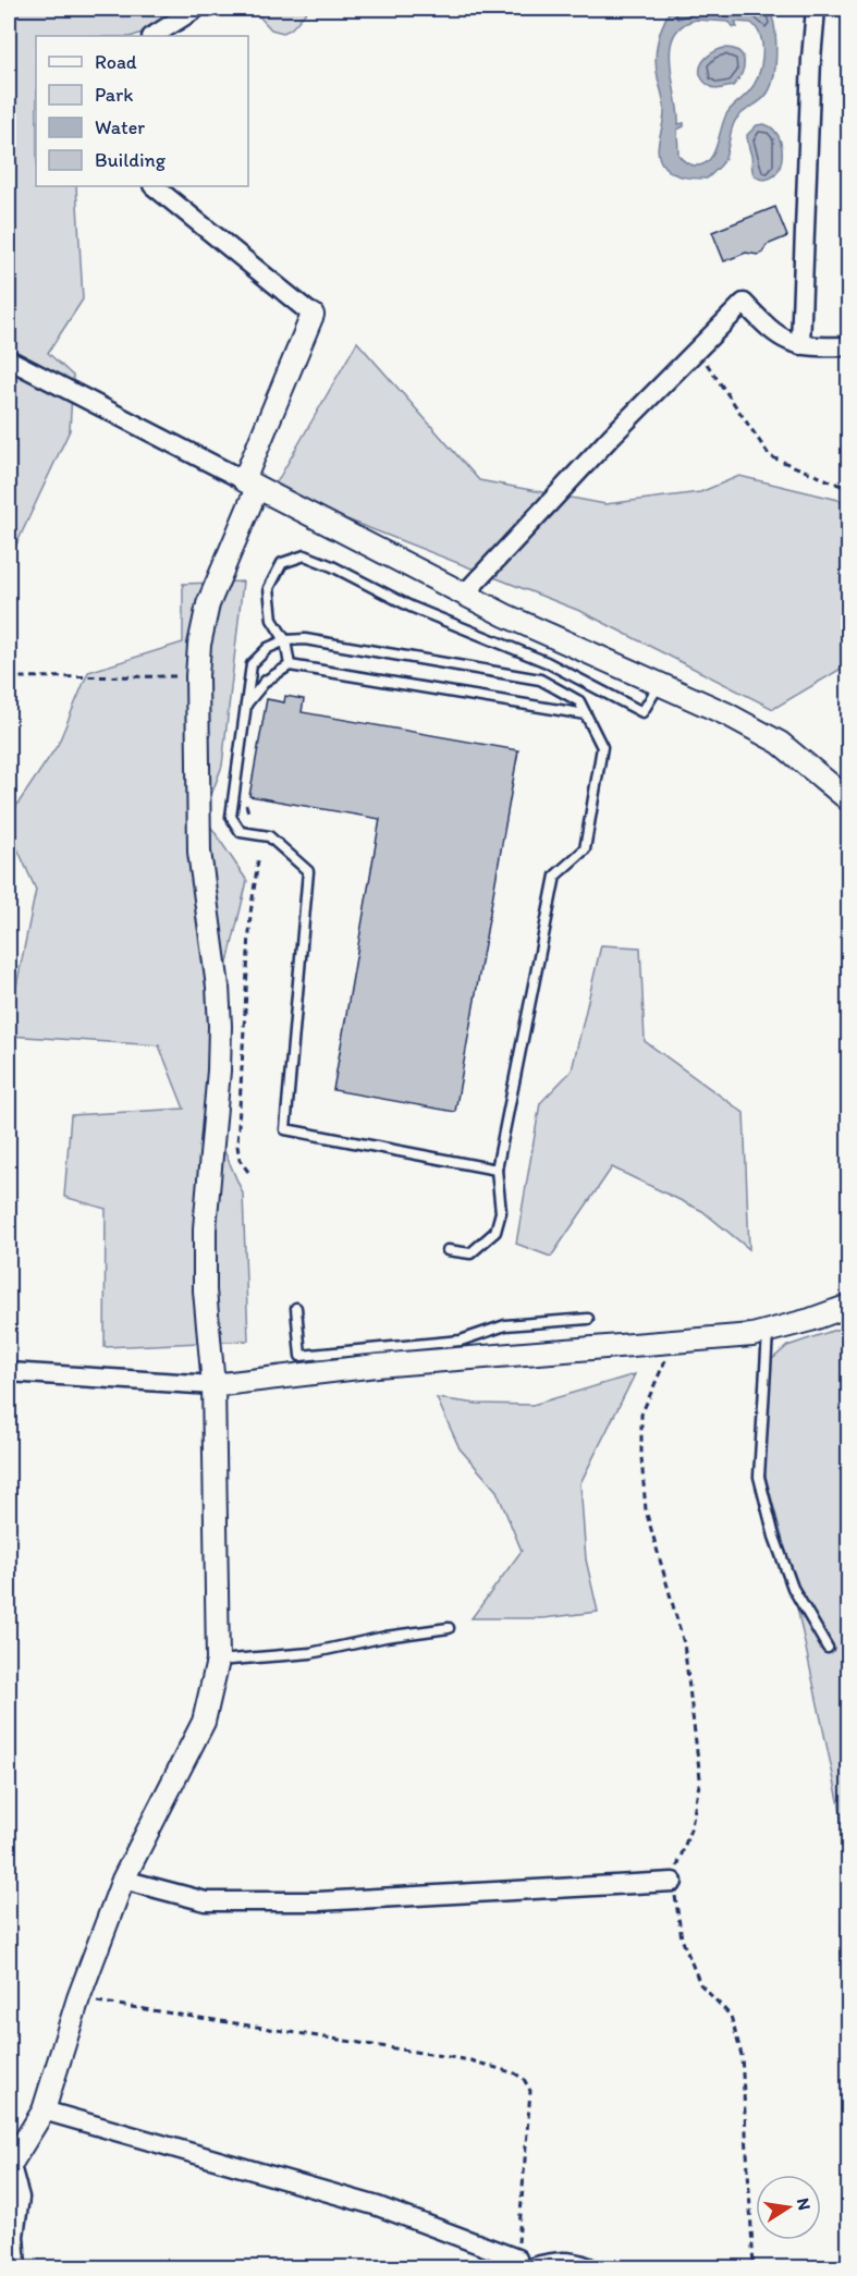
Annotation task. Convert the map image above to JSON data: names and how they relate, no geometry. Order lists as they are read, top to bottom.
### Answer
{
  "legend": [
    "Road",
    "Park",
    "Water",
    "Building"
  ],
  "north": "right"
}
